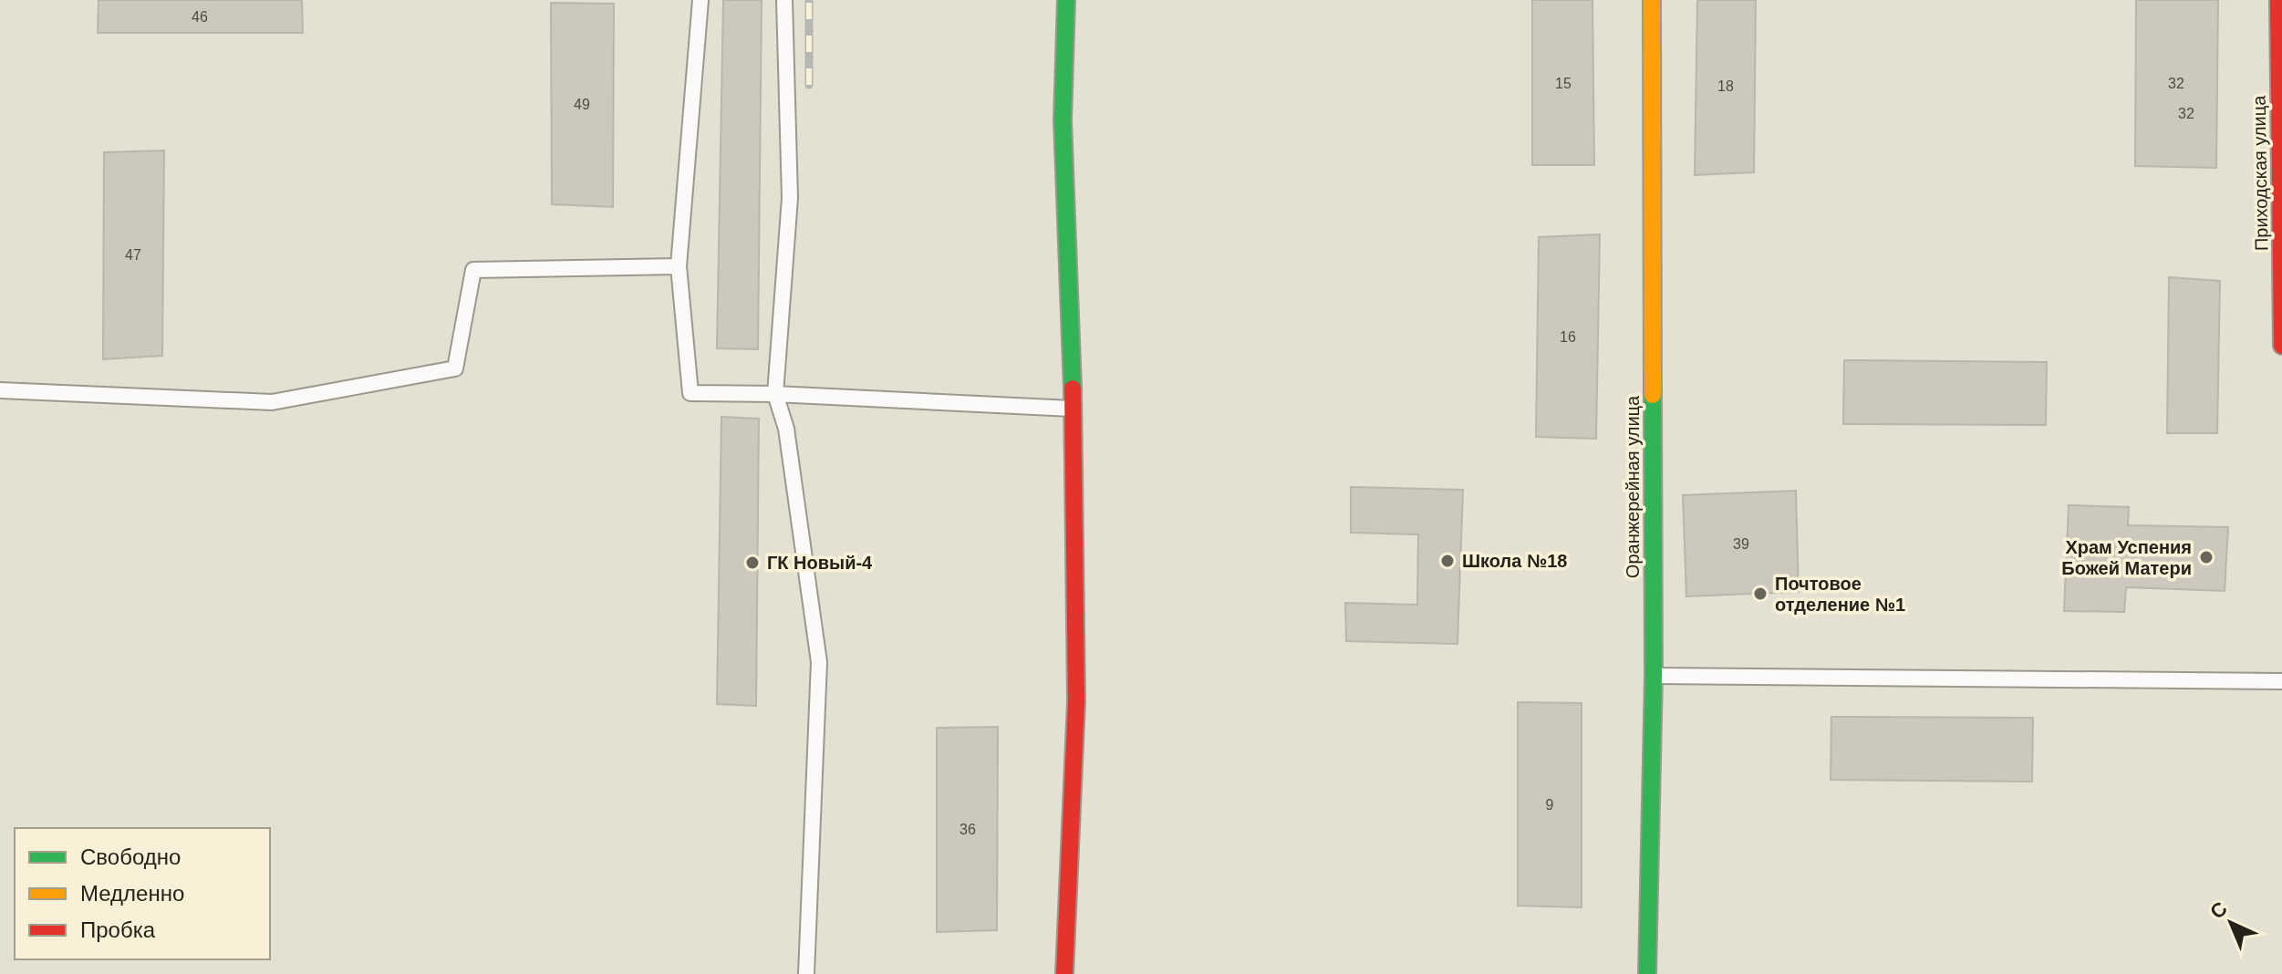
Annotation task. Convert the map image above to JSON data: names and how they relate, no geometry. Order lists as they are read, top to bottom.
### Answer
{
  "streets": {
    "street": ["Приходская улица", "Оранжерейная улица"]
  },
  "places": [
    "Храм Успения Божей Матери",
    "Школа №18",
    "ГК Новый-4",
    "Почтовое отделение №1"
  ],
  "house_numbers": [
    "46",
    "15",
    "32",
    "18",
    "49",
    "32",
    "47",
    "16",
    "39",
    "9",
    "36"
  ],
  "legend": ["Свободно", "Медленно", "Пробка"],
  "north": "top left"
}
